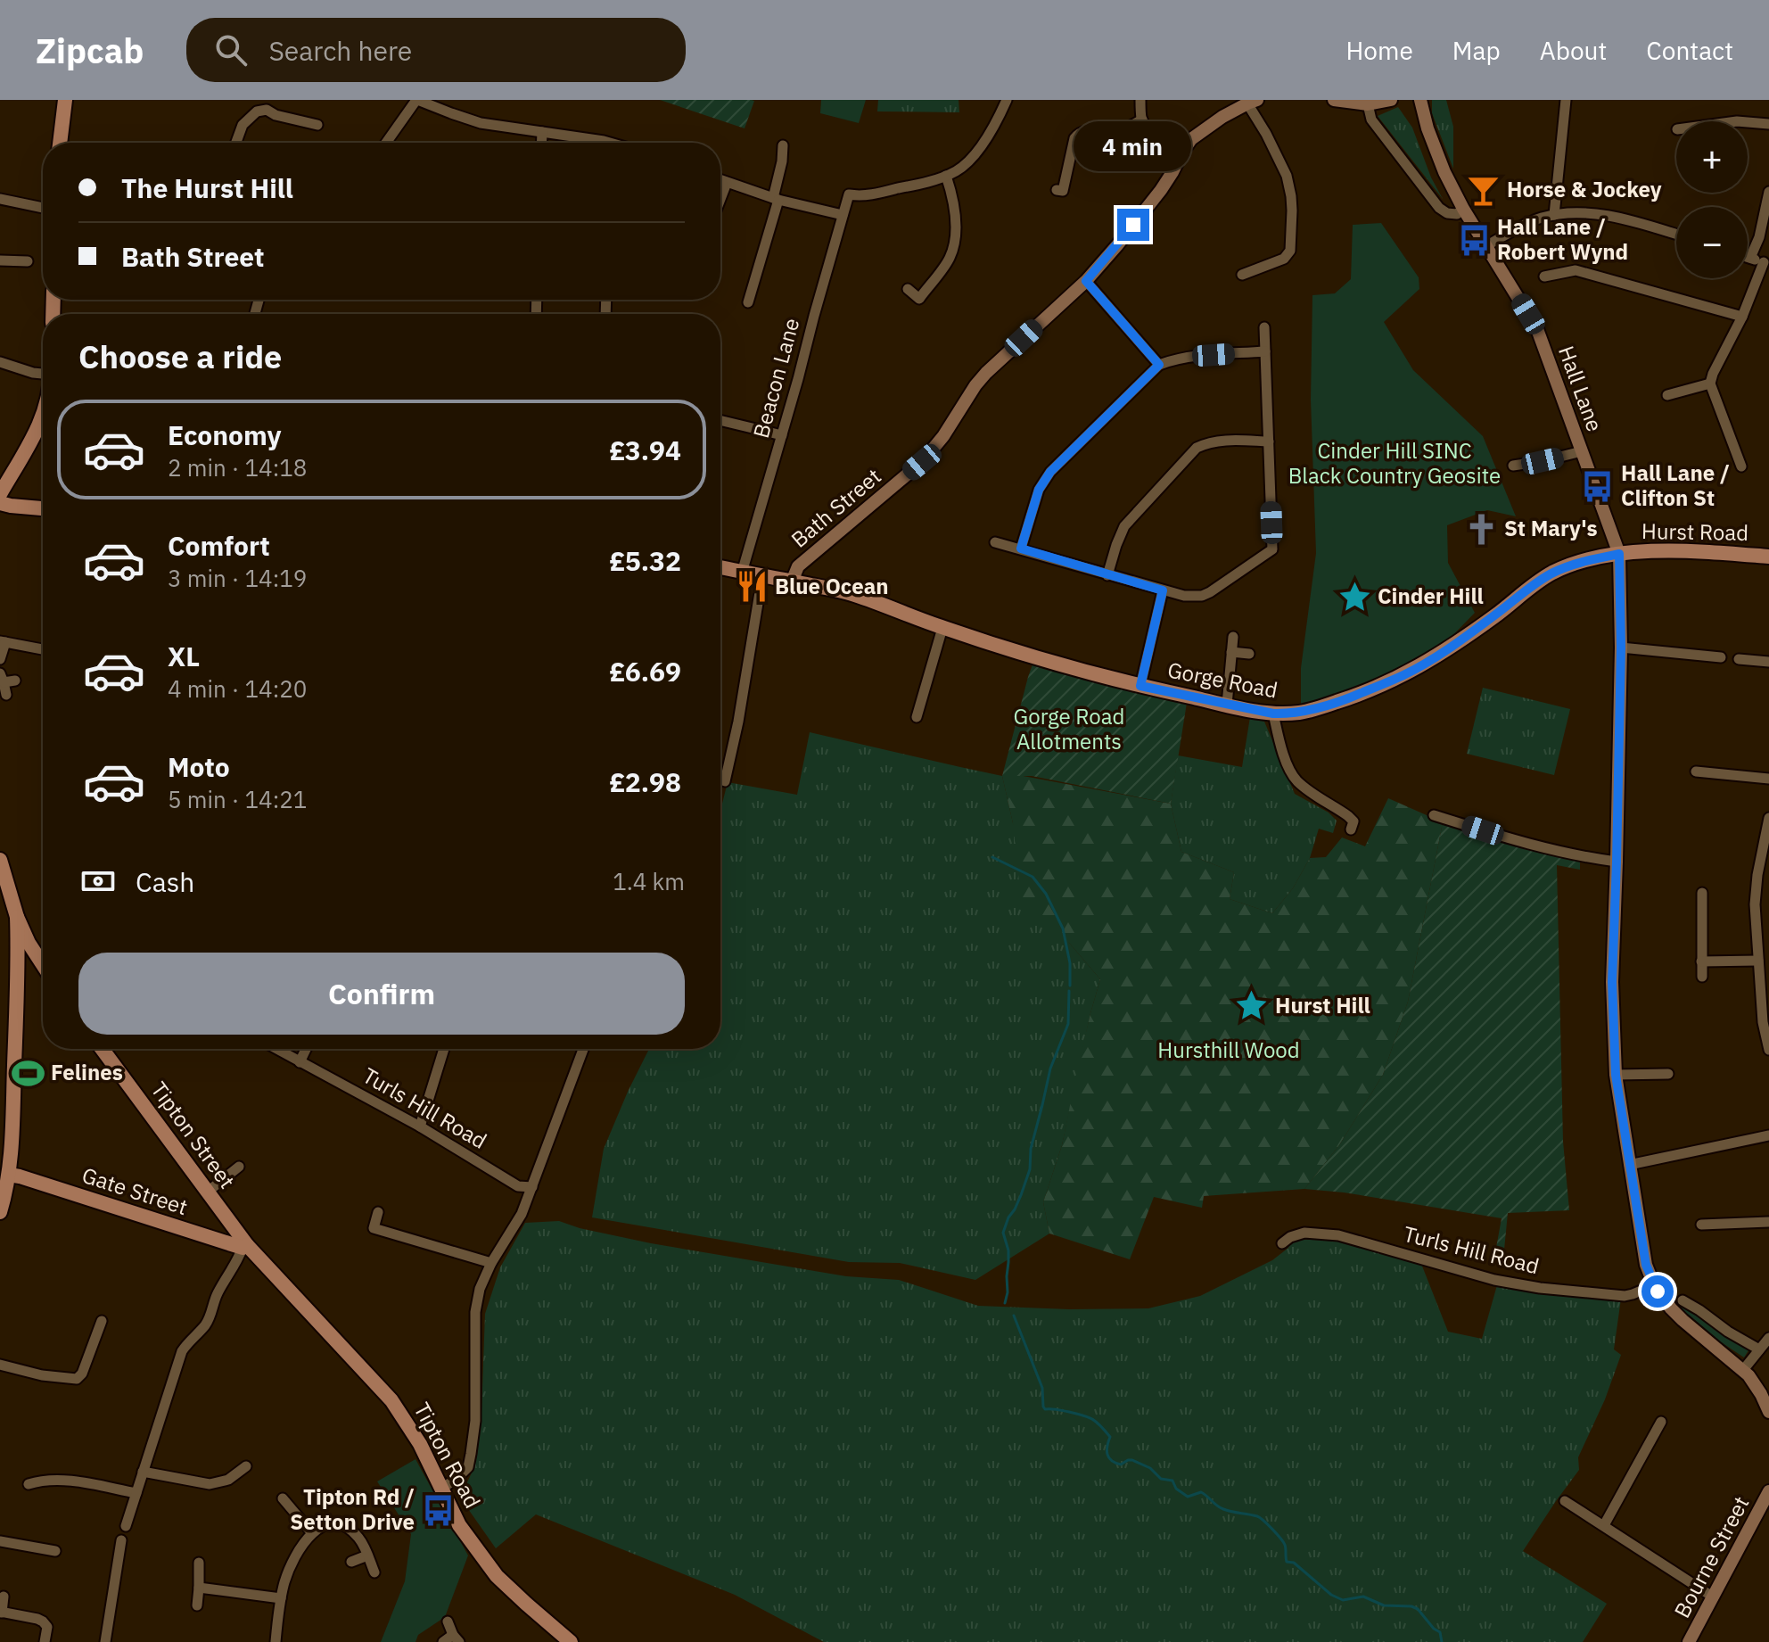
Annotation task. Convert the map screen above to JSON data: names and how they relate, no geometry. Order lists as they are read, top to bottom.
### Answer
{
  "streets": {
    "main road": [
      "Hurst Road",
      "Gorge Road",
      "Tipton Street",
      "Gate Street",
      "Tipton Road"
    ],
    "street": [
      "Beacon Lane",
      "Hall Lane",
      "Bath Street",
      "Turls Hill Road",
      "Bourne Street"
    ]
  },
  "crossings": [
    ["Beacon Lane", "Gorge Road"],
    ["Hall Lane", "Hurst Road"],
    ["Hall Lane", "Gorge Road"],
    ["Hall Lane", "Turls Hill Road"],
    ["Bath Street", "Gorge Road"],
    ["Hurst Road", "Gorge Road"],
    ["Tipton Street", "Tipton Road"],
    ["Gate Street", "Tipton Road"]
  ],
  "parks": ["Cinder Hill SINC Black Country Geosite", "Gorge Road Allotments", "Hursthill Wood"],
  "places": {
    "bar": ["Horse & Jockey"],
    "bus stop": ["Hall Lane / Robert Wynd", "Hall Lane / Clifton St", "Tipton Rd / Setton Drive"],
    "church": ["St Mary's"],
    "restaurant": ["Blue Ocean"],
    "place": ["Cinder Hill", "Hurst Hill"],
    "sports": ["Felines"]
  },
  "page": {
    "header": "Zipcab",
    "search": "Search here",
    "nav": [
      "Home",
      "Map",
      "About",
      "Contact"
    ],
    "map_buttons": ["+", "−"],
    "bubble": "4 min",
    "banner": ["The Hurst Hill", "Bath Street"],
    "heading": "Choose a ride",
    "list": [
      {
        "name": "Economy",
        "note": "2 min · 14:18",
        "value": "£3.94"
      },
      {
        "name": "Comfort",
        "note": "3 min · 14:19",
        "value": "£5.32"
      },
      {
        "name": "XL",
        "note": "4 min · 14:20",
        "value": "£6.69"
      },
      {
        "name": "Moto",
        "note": "5 min · 14:21",
        "value": "£2.98"
      }
    ],
    "pay": ["Cash", "1.4 km"],
    "buttons": "Confirm"
  }
}
